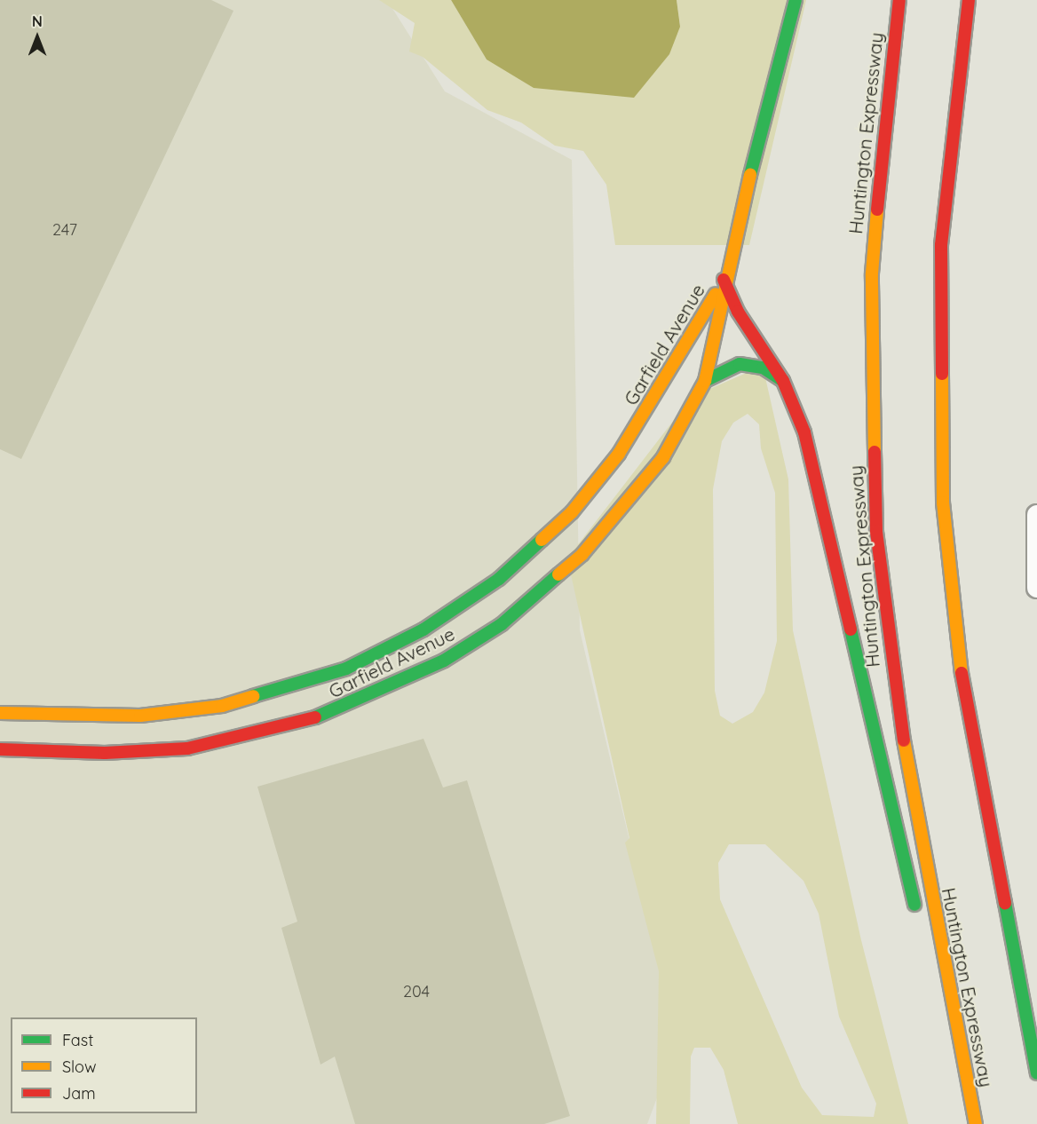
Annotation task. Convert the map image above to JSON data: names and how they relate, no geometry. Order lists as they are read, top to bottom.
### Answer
{
  "streets": {
    "main road": ["Huntington Expressway", "Garfield Avenue"]
  },
  "house_numbers": ["247", "204"],
  "legend": ["Fast", "Slow", "Jam"],
  "north": "top"
}
